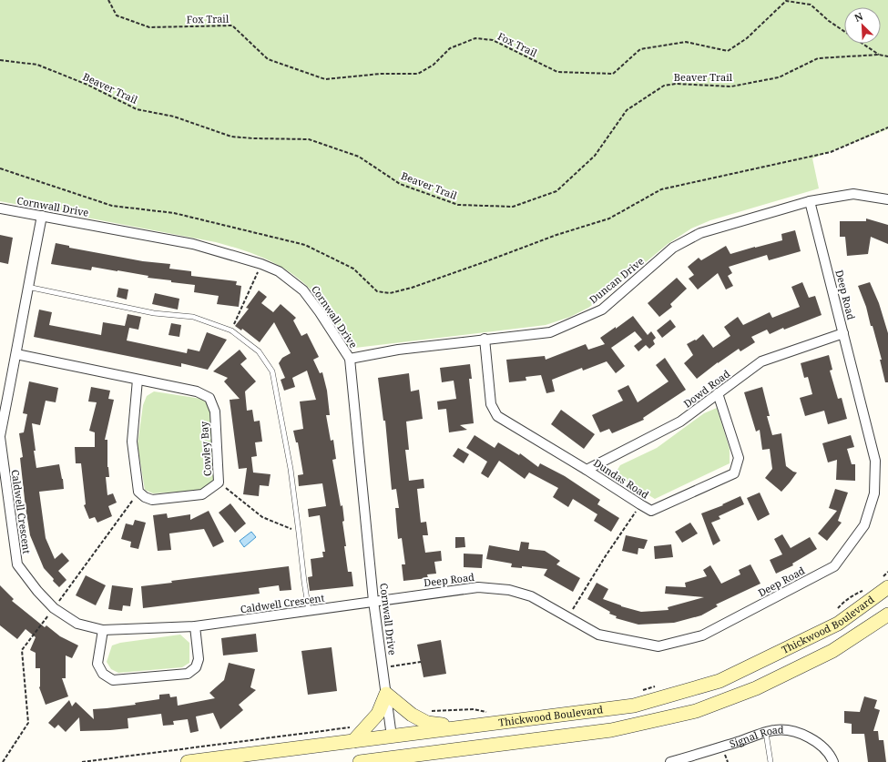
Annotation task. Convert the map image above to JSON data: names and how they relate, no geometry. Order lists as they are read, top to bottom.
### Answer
{
  "streets": {
    "main road": ["Thickwood Boulevard"],
    "street": [
      "Cornwall Drive",
      "Duncan Drive",
      "Deep Road",
      "Dowd Road",
      "Cowley Bay",
      "Dundas Road",
      "Caldwell Crescent",
      "Signal Road"
    ],
    "path": ["Fox Trail", "Beaver Trail"]
  },
  "crossings": [
    ["Fox Trail", "Beaver Trail"],
    ["Cornwall Drive", "Duncan Drive"],
    ["Cornwall Drive", "Deep Road"],
    ["Cornwall Drive", "Caldwell Crescent"],
    ["Cornwall Drive", "Thickwood Boulevard"],
    ["Duncan Drive", "Deep Road"],
    ["Duncan Drive", "Dundas Road"],
    ["Deep Road", "Dowd Road"],
    ["Deep Road", "Caldwell Crescent"],
    ["Dowd Road", "Dundas Road"],
    ["Cowley Bay", "Caldwell Crescent"]
  ],
  "north": "top left"
}
